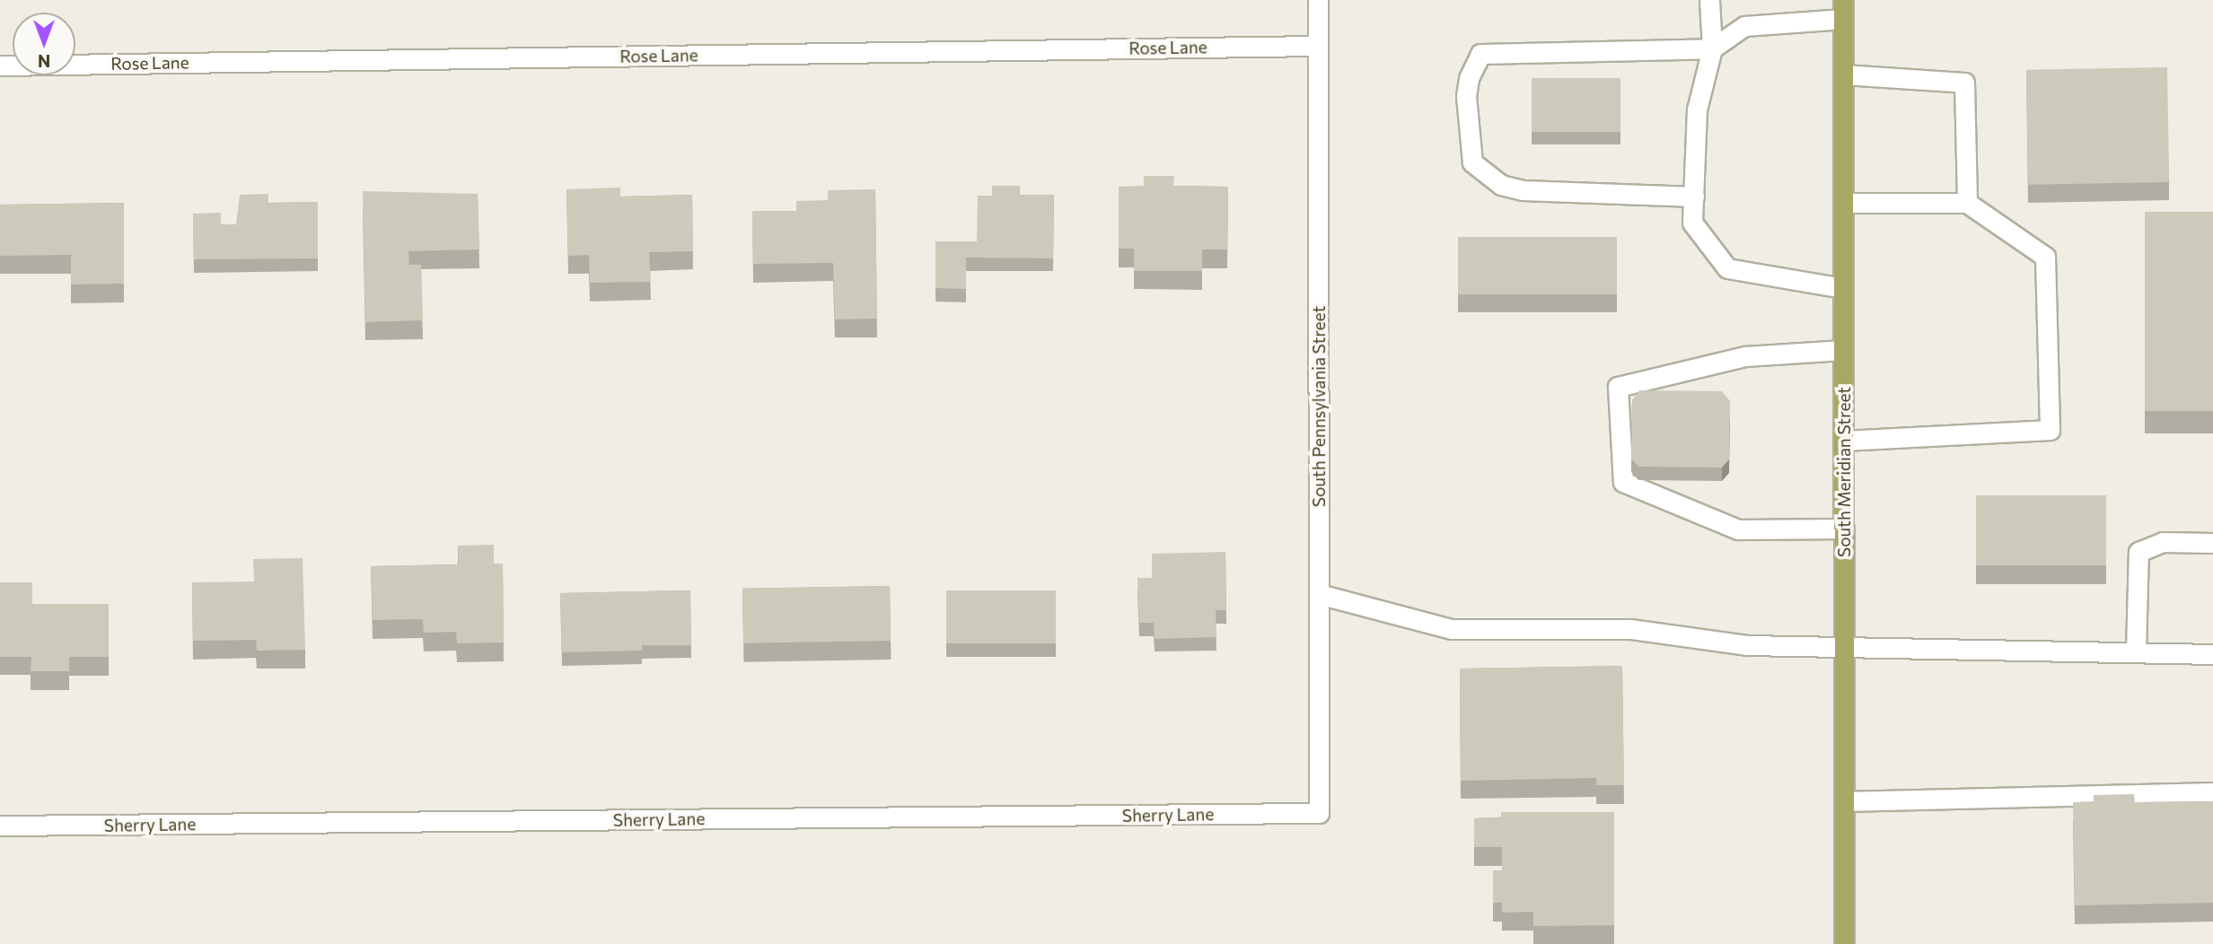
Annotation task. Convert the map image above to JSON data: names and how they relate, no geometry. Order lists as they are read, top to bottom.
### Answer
{
  "streets": {
    "main road": ["South Meridian Street"],
    "street": ["Rose Lane", "South Pennsylvania Street", "Sherry Lane"]
  },
  "crossings": [
    ["Rose Lane", "South Pennsylvania Street"],
    ["South Pennsylvania Street", "Sherry Lane"]
  ],
  "north": "bottom"
}
